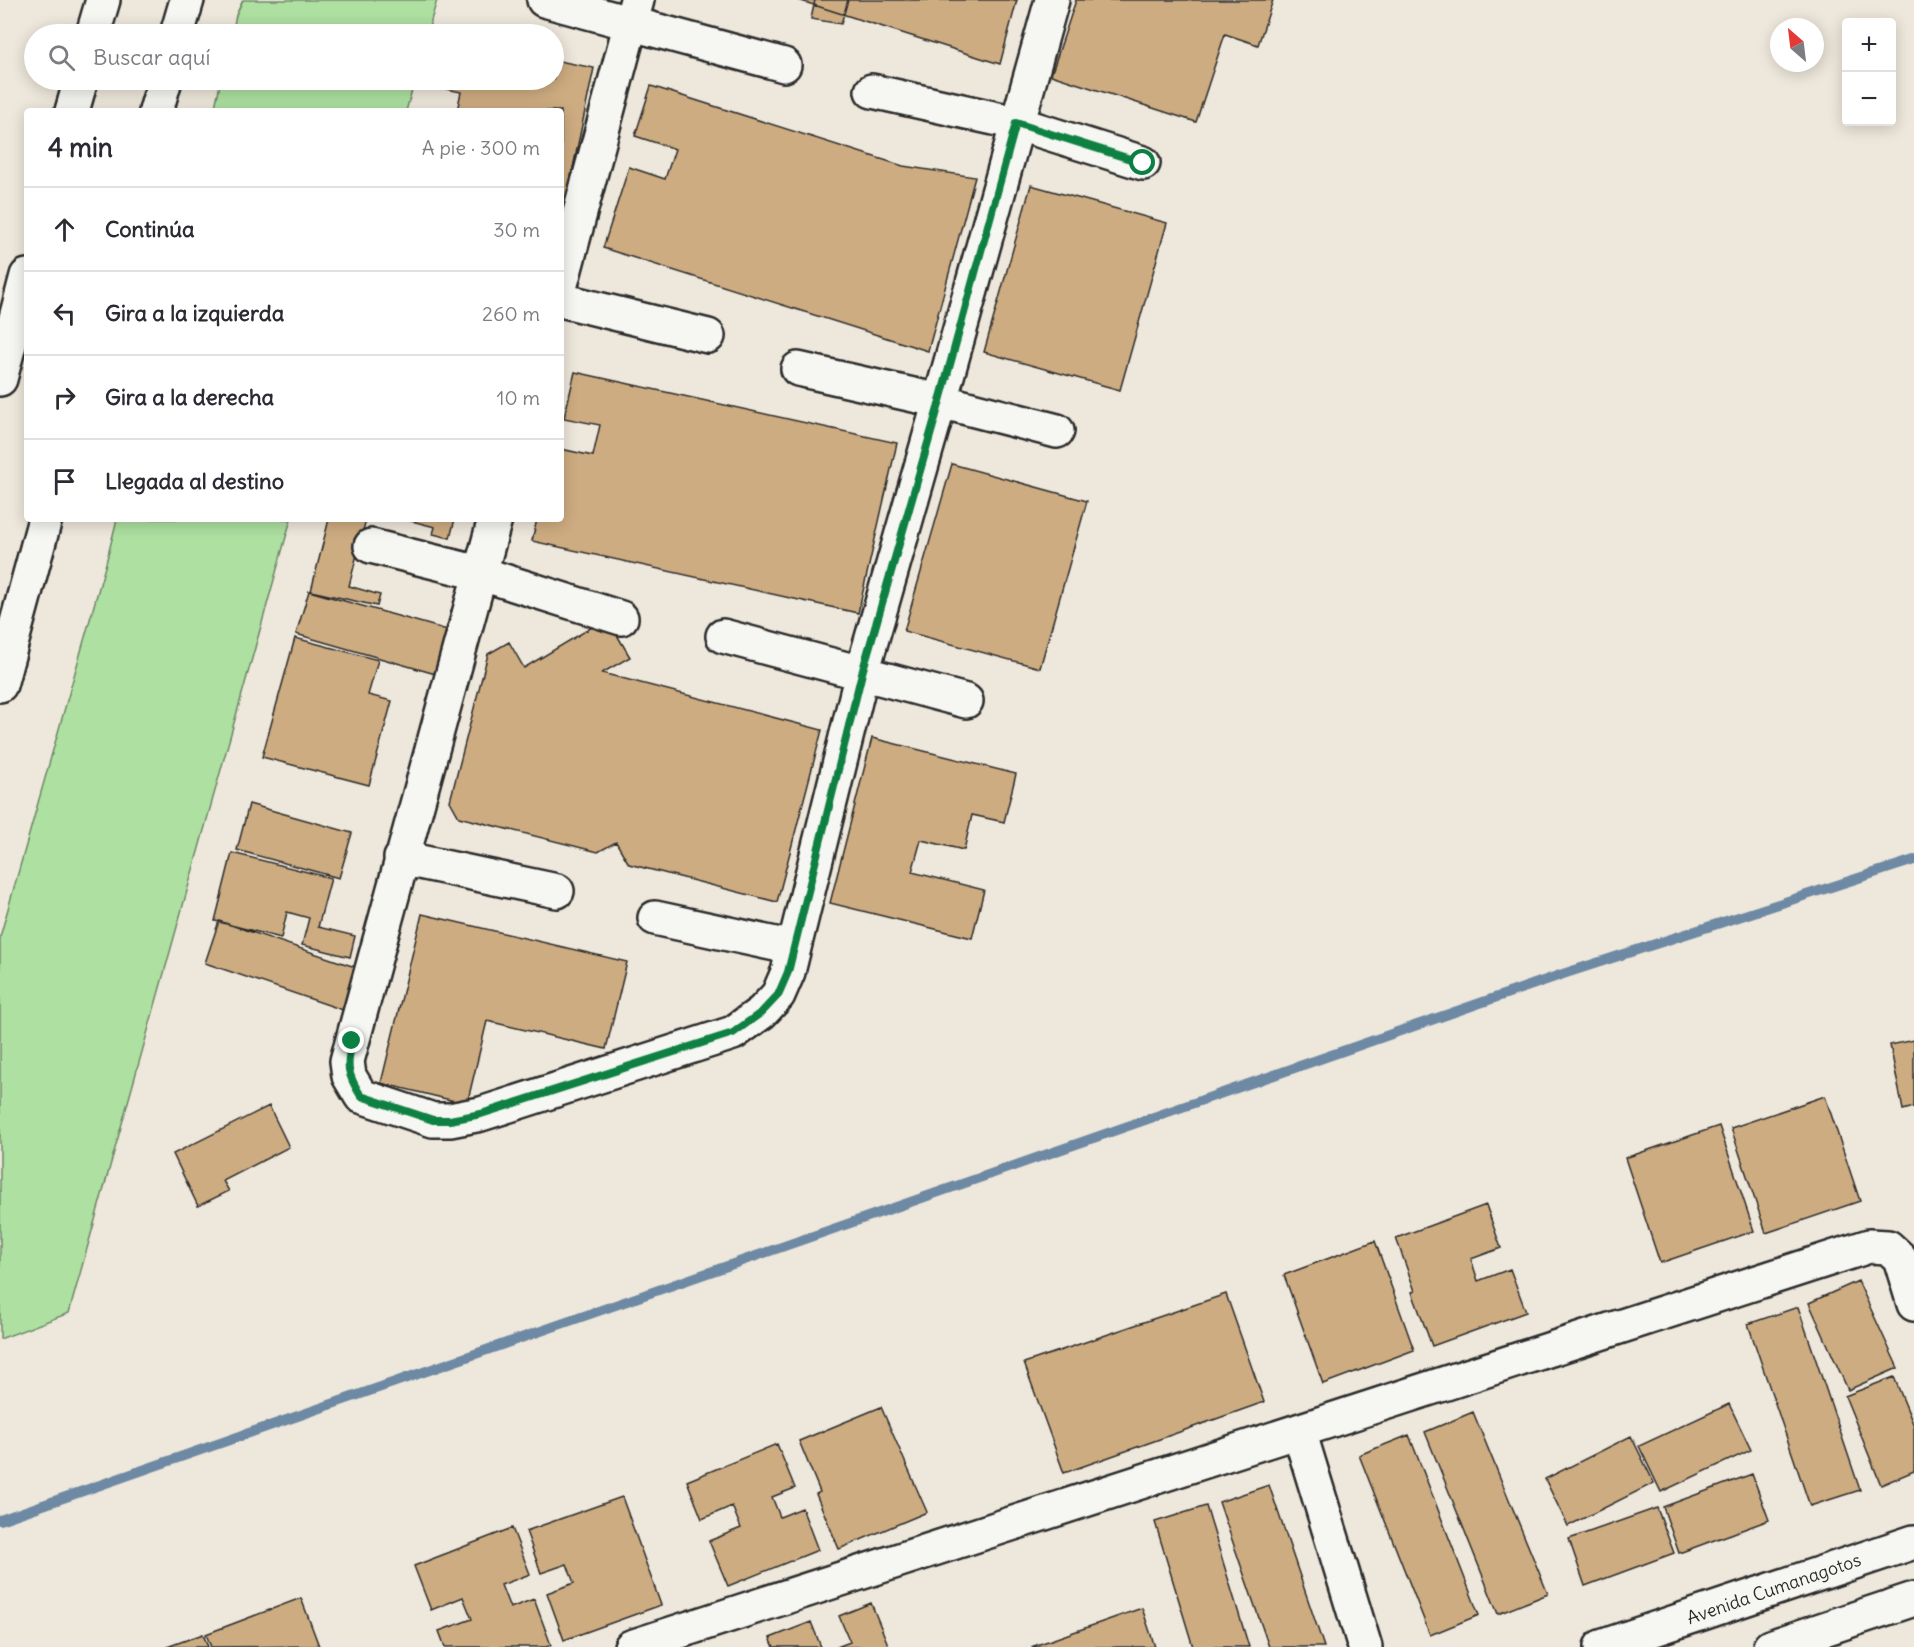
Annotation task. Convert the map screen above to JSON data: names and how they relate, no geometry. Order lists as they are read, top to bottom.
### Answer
{
  "streets": {
    "street": ["Avenida Cumanagotos"]
  },
  "north": "top left",
  "page": {
    "map_buttons": ["+", "−"],
    "search": "Buscar aquí",
    "heading": ["4 min", "A pie · 300 m"],
    "list": [
      ["Continúa", "30 m"],
      ["Gira a la izquierda", "260 m"],
      ["Gira a la derecha", "10 m"],
      "Llegada al destino"
    ]
  }
}
